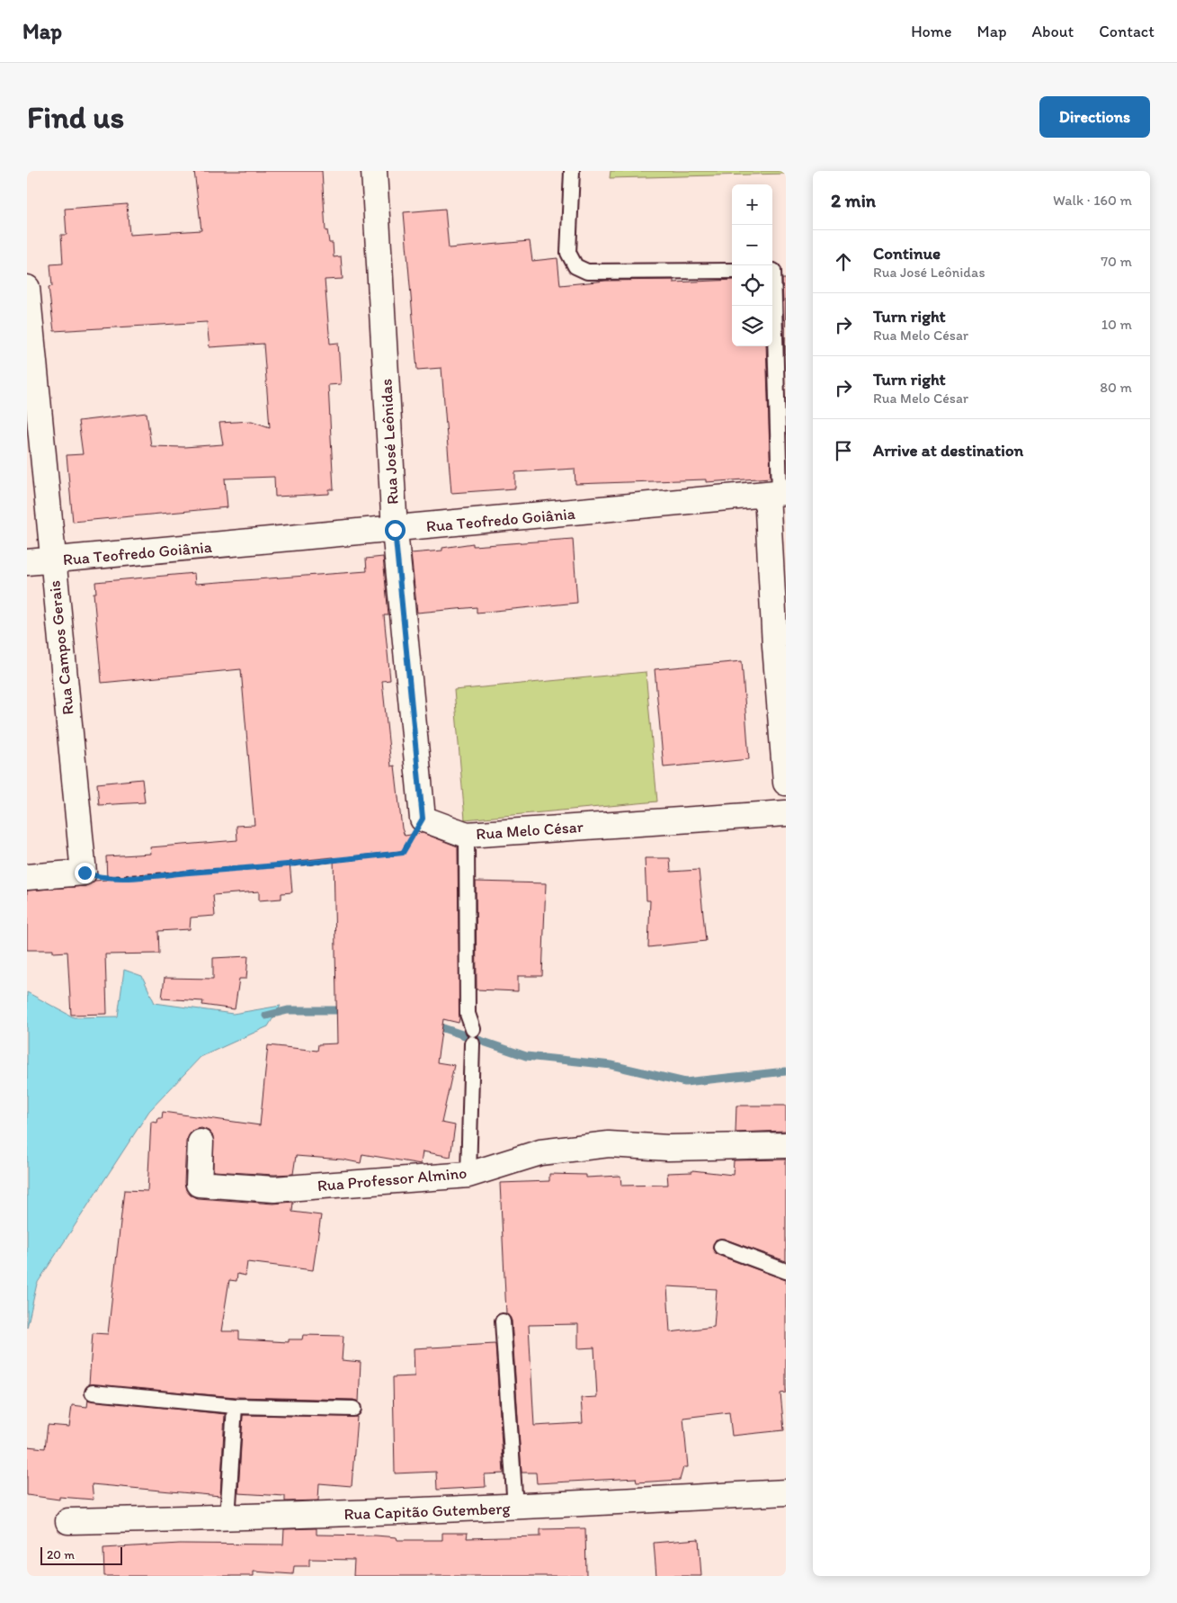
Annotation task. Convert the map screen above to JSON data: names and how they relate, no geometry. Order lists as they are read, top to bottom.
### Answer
{
  "streets": {
    "street": [
      "Rua José Leônidas",
      "Rua Teofredo Goiânia",
      "Rua Campos Gerais",
      "Rua Melo César",
      "Rua Professor Almino",
      "Rua Capitão Gutemberg"
    ]
  },
  "crossings": [
    ["Rua José Leônidas", "Rua Teofredo Goiânia"],
    ["Rua José Leônidas", "Rua Melo César"],
    ["Rua Teofredo Goiânia", "Rua Campos Gerais"]
  ],
  "scale_bar": "20 m",
  "page": {
    "header": "Map",
    "nav": [
      "Home",
      "Map",
      "About",
      "Contact"
    ],
    "buttons": "Directions",
    "title": "Find us",
    "heading": ["2 min", "Walk · 160 m"],
    "map_buttons": ["+", "−"],
    "list": [
      ["Continue", "Rua José Leônidas", "70 m"],
      ["Turn right", "Rua Melo César", "10 m"],
      ["Turn right", "Rua Melo César", "80 m"],
      "Arrive at destination"
    ],
    "scale": "20 m"
  }
}
